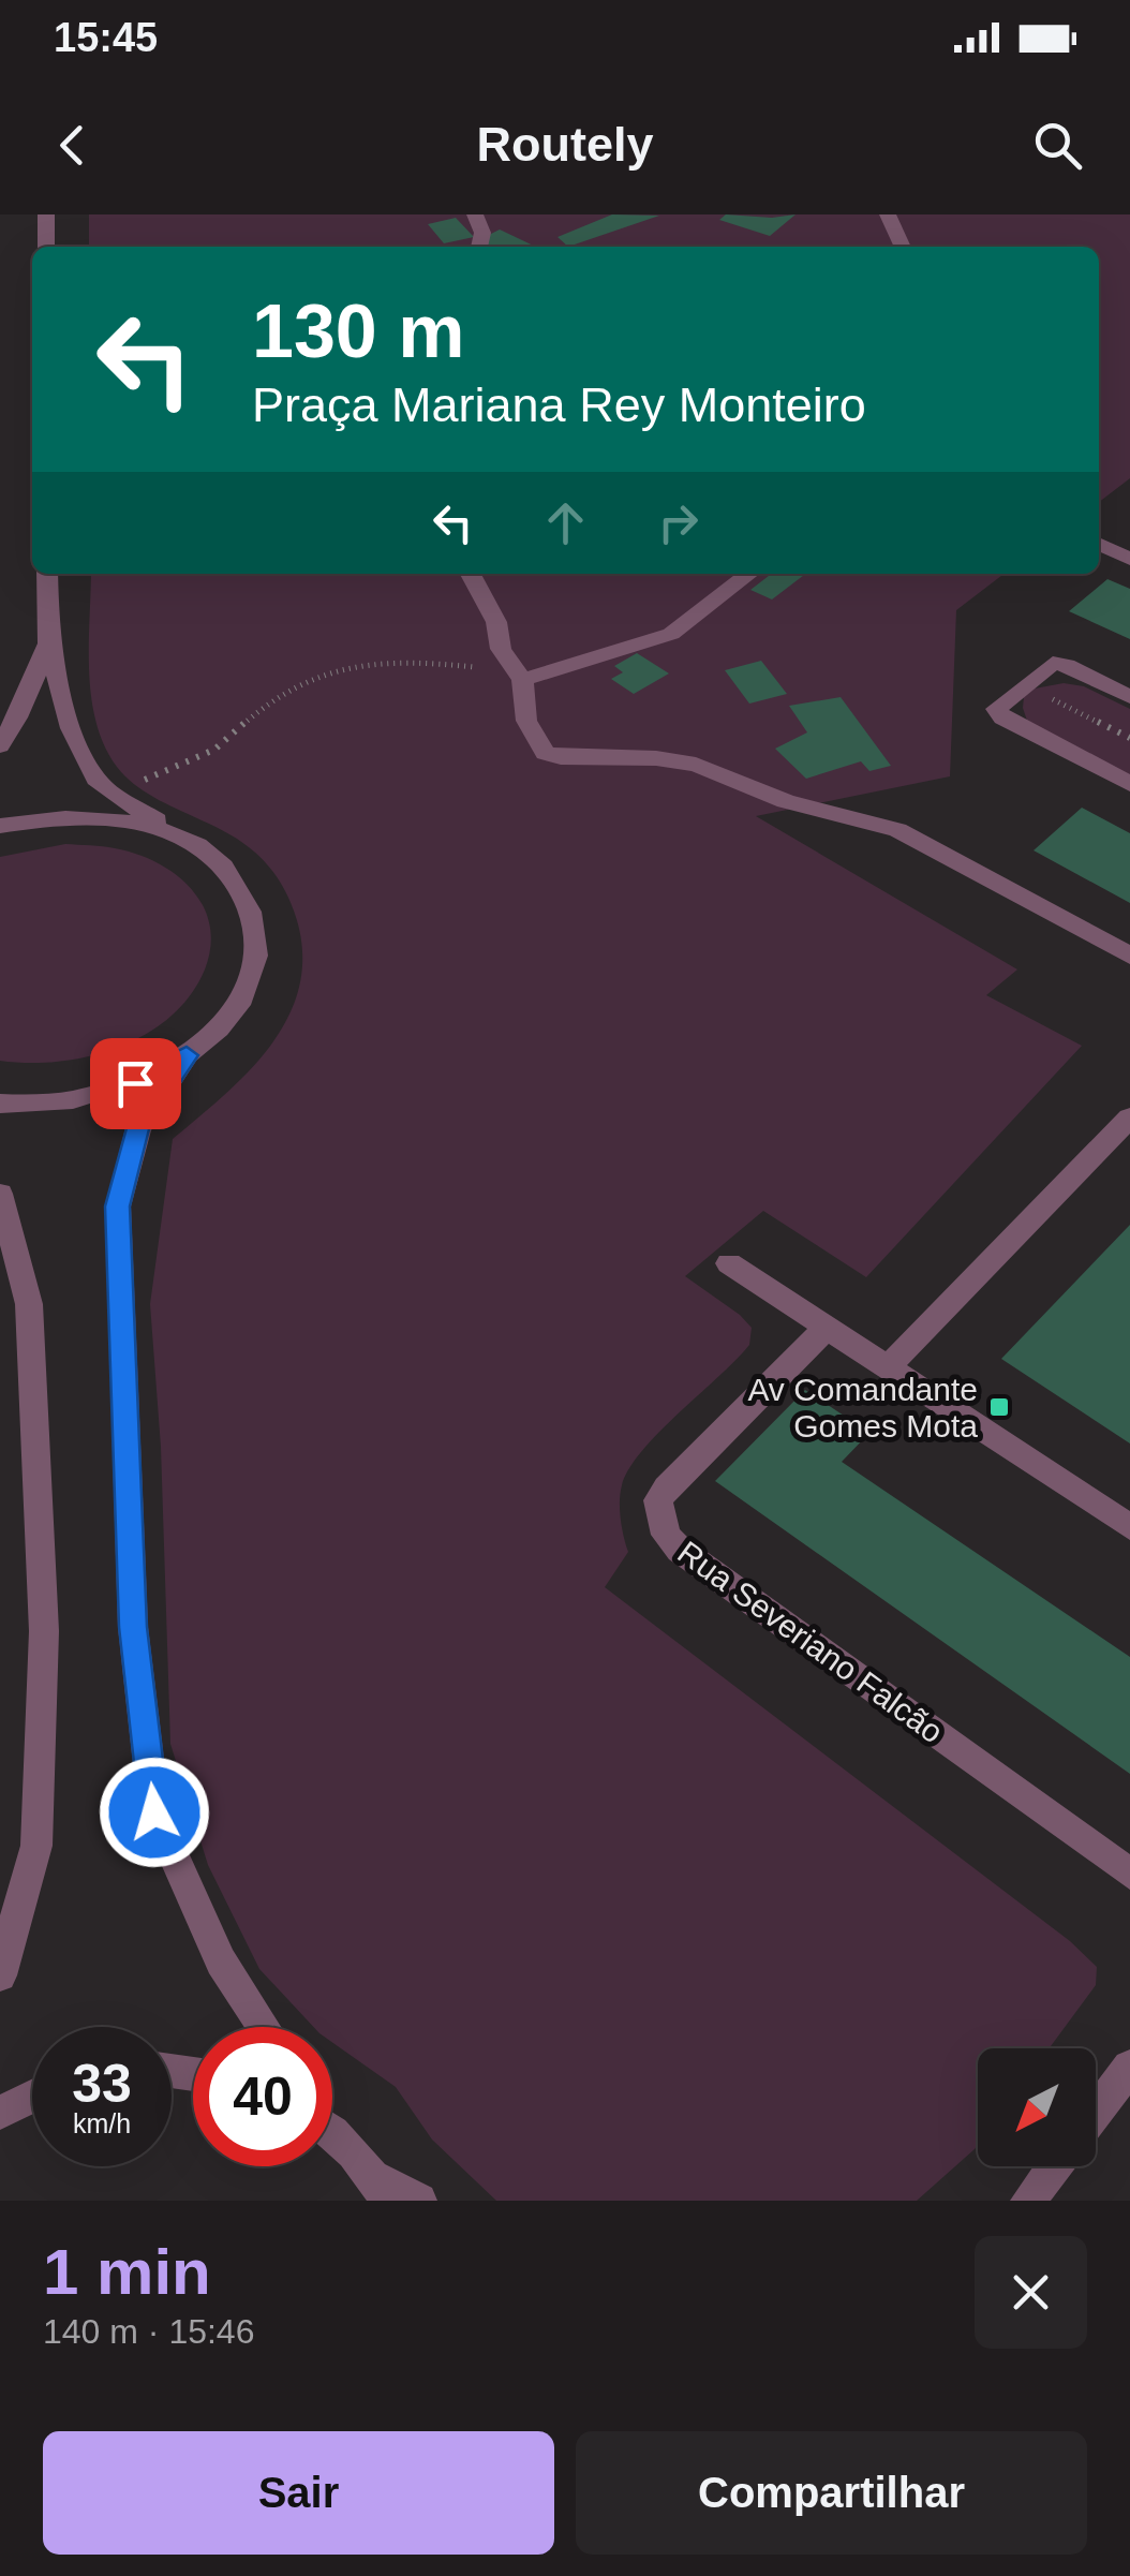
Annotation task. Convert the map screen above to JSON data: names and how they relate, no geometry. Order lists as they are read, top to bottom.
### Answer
{
  "streets": {
    "street": ["Rua Severiano Falcão"]
  },
  "places": {
    "transit": ["Av Comandante Gomes Mota"]
  },
  "north": "bottom left",
  "page": {
    "status": "15:45",
    "header": "Routely",
    "turn": ["130 m", "Praça Mariana Rey Monteiro"],
    "speed": "33 km/h",
    "limit": "40",
    "heading": ["1 min", "140 m · 15:46"],
    "buttons": ["Sair", "Compartilhar"]
  }
}
